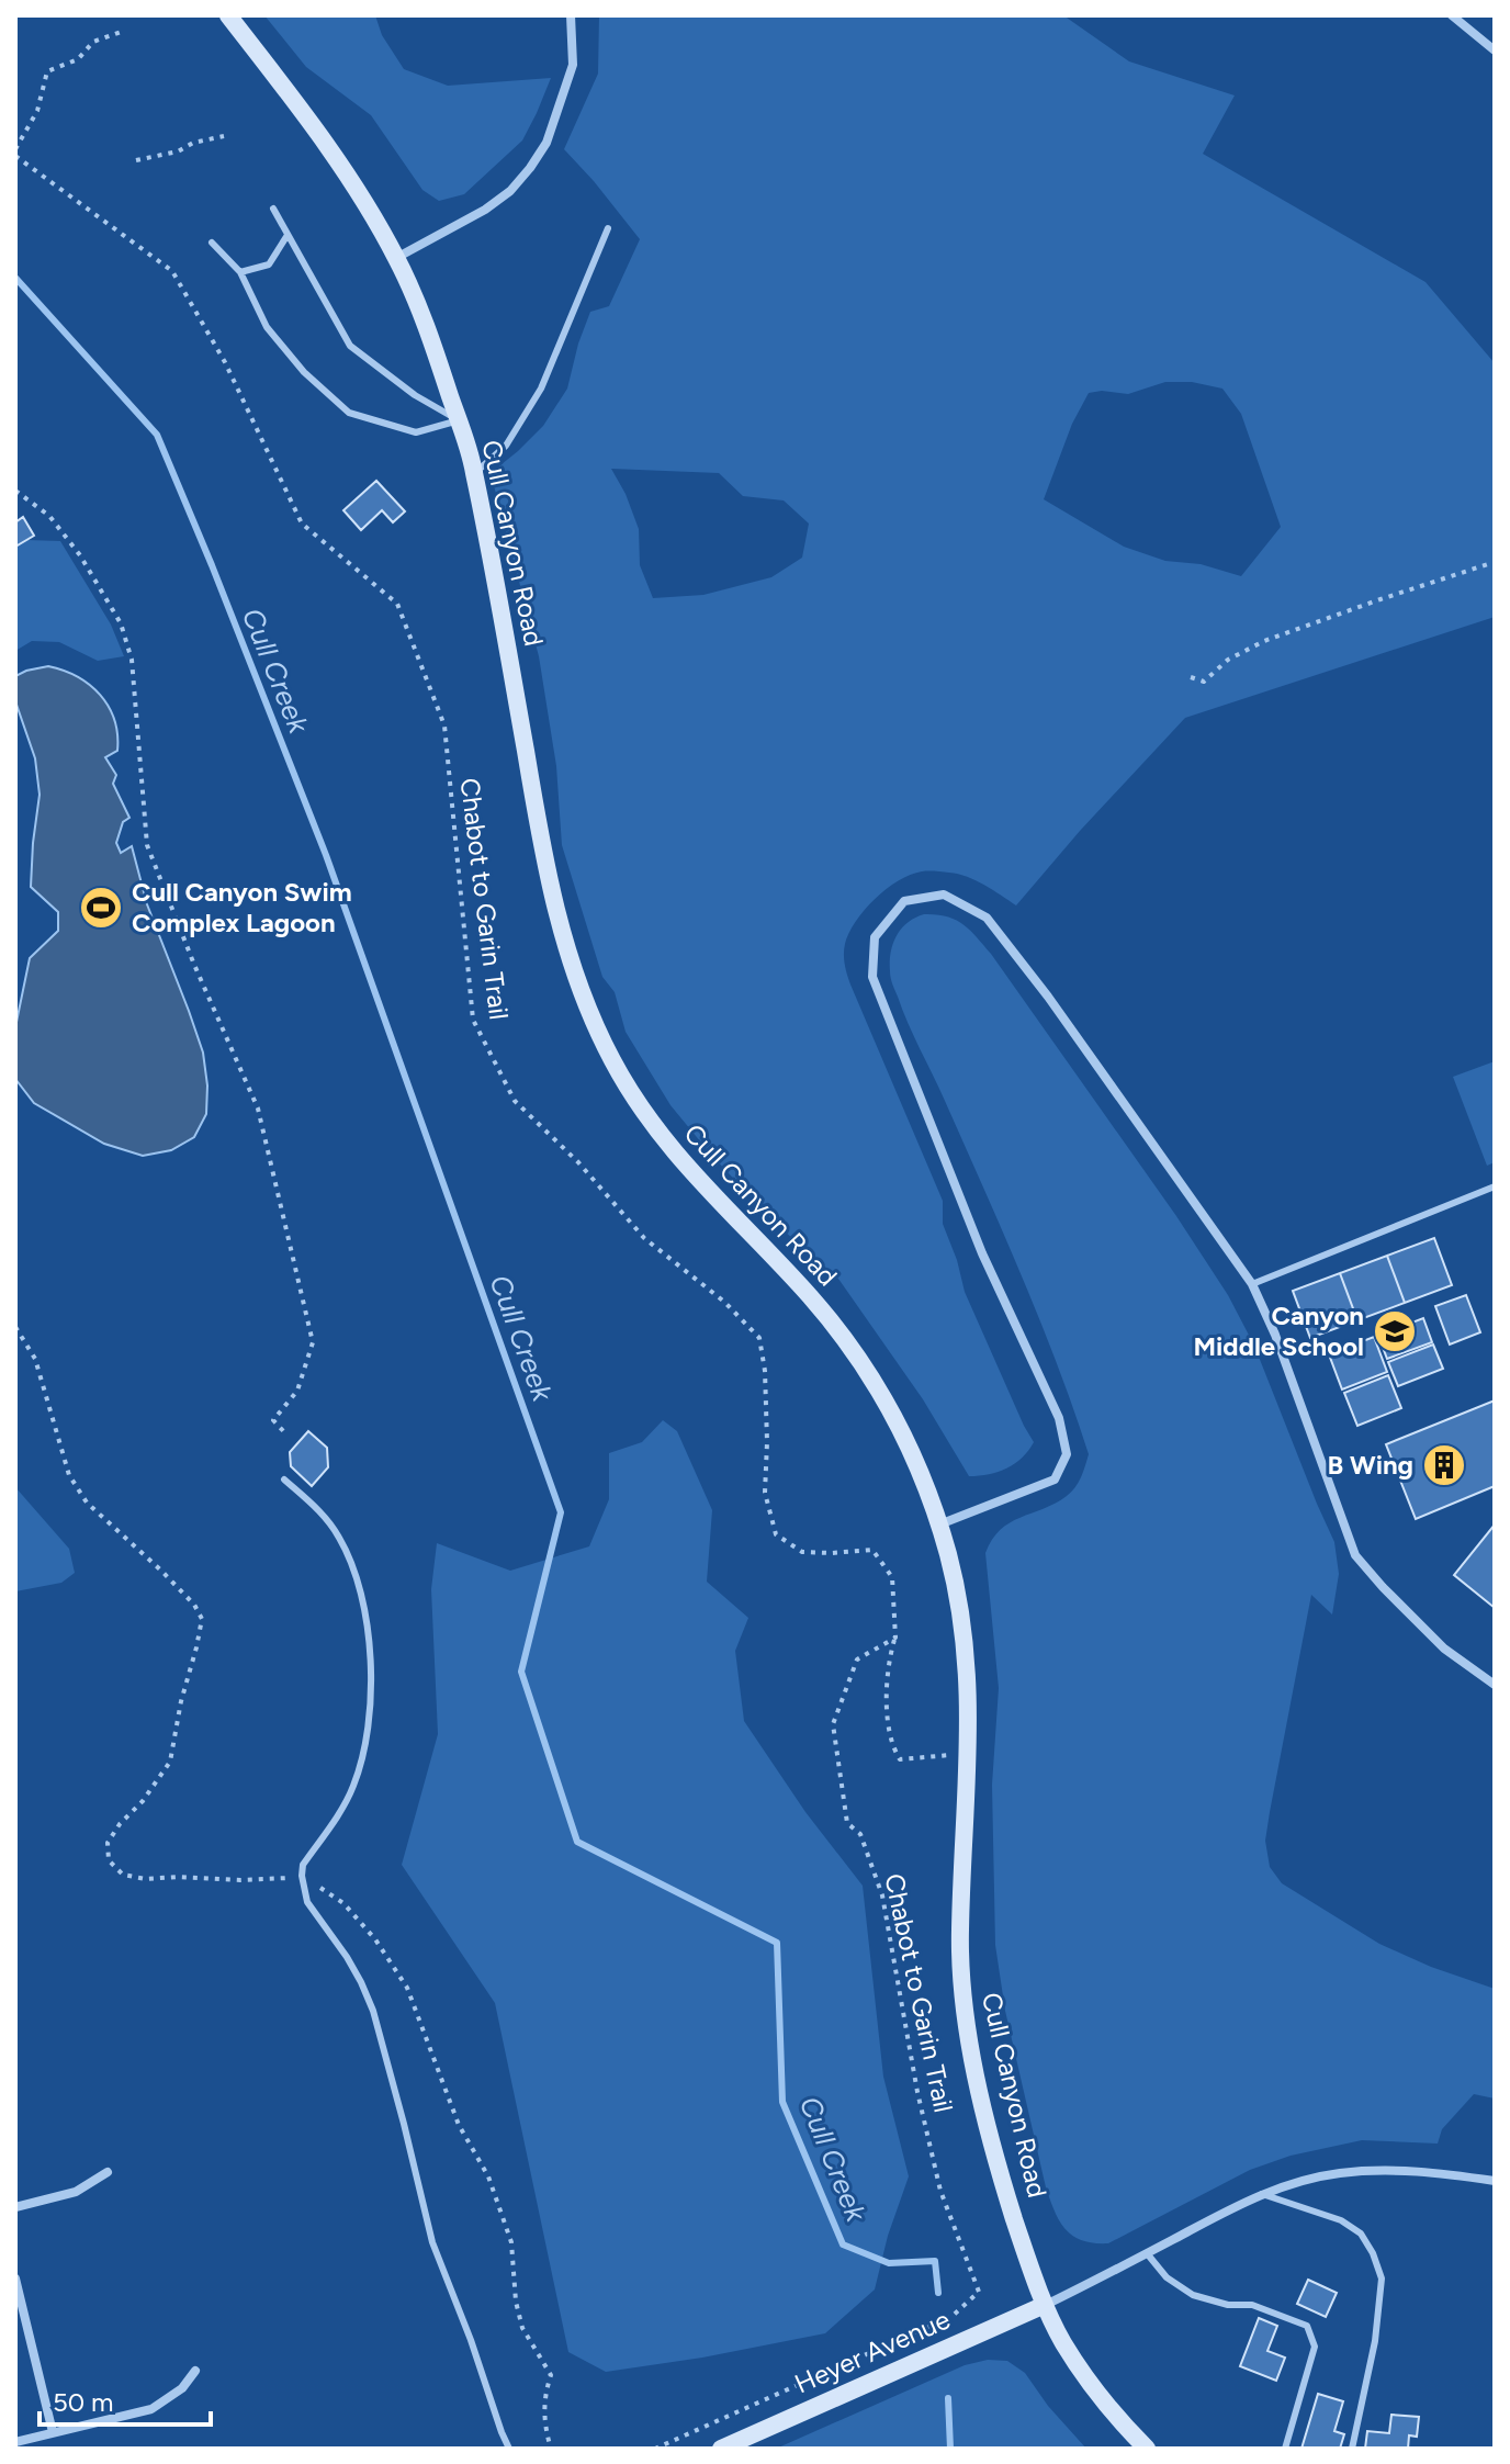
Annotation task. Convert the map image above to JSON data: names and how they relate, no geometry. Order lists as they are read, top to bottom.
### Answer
{
  "streets": {
    "street": ["Cull Canyon Road", "Heyer Avenue"],
    "path": ["Chabot to Garin Trail"]
  },
  "crossings": [
    ["Cull Canyon Road", "Heyer Avenue"]
  ],
  "water": ["Cull Creek"],
  "places": {
    "sports": ["Cull Canyon Swim Complex Lagoon"],
    "school or university": ["Canyon Middle School"],
    "building": ["B Wing"]
  },
  "scale_bar": "50 m"
}
